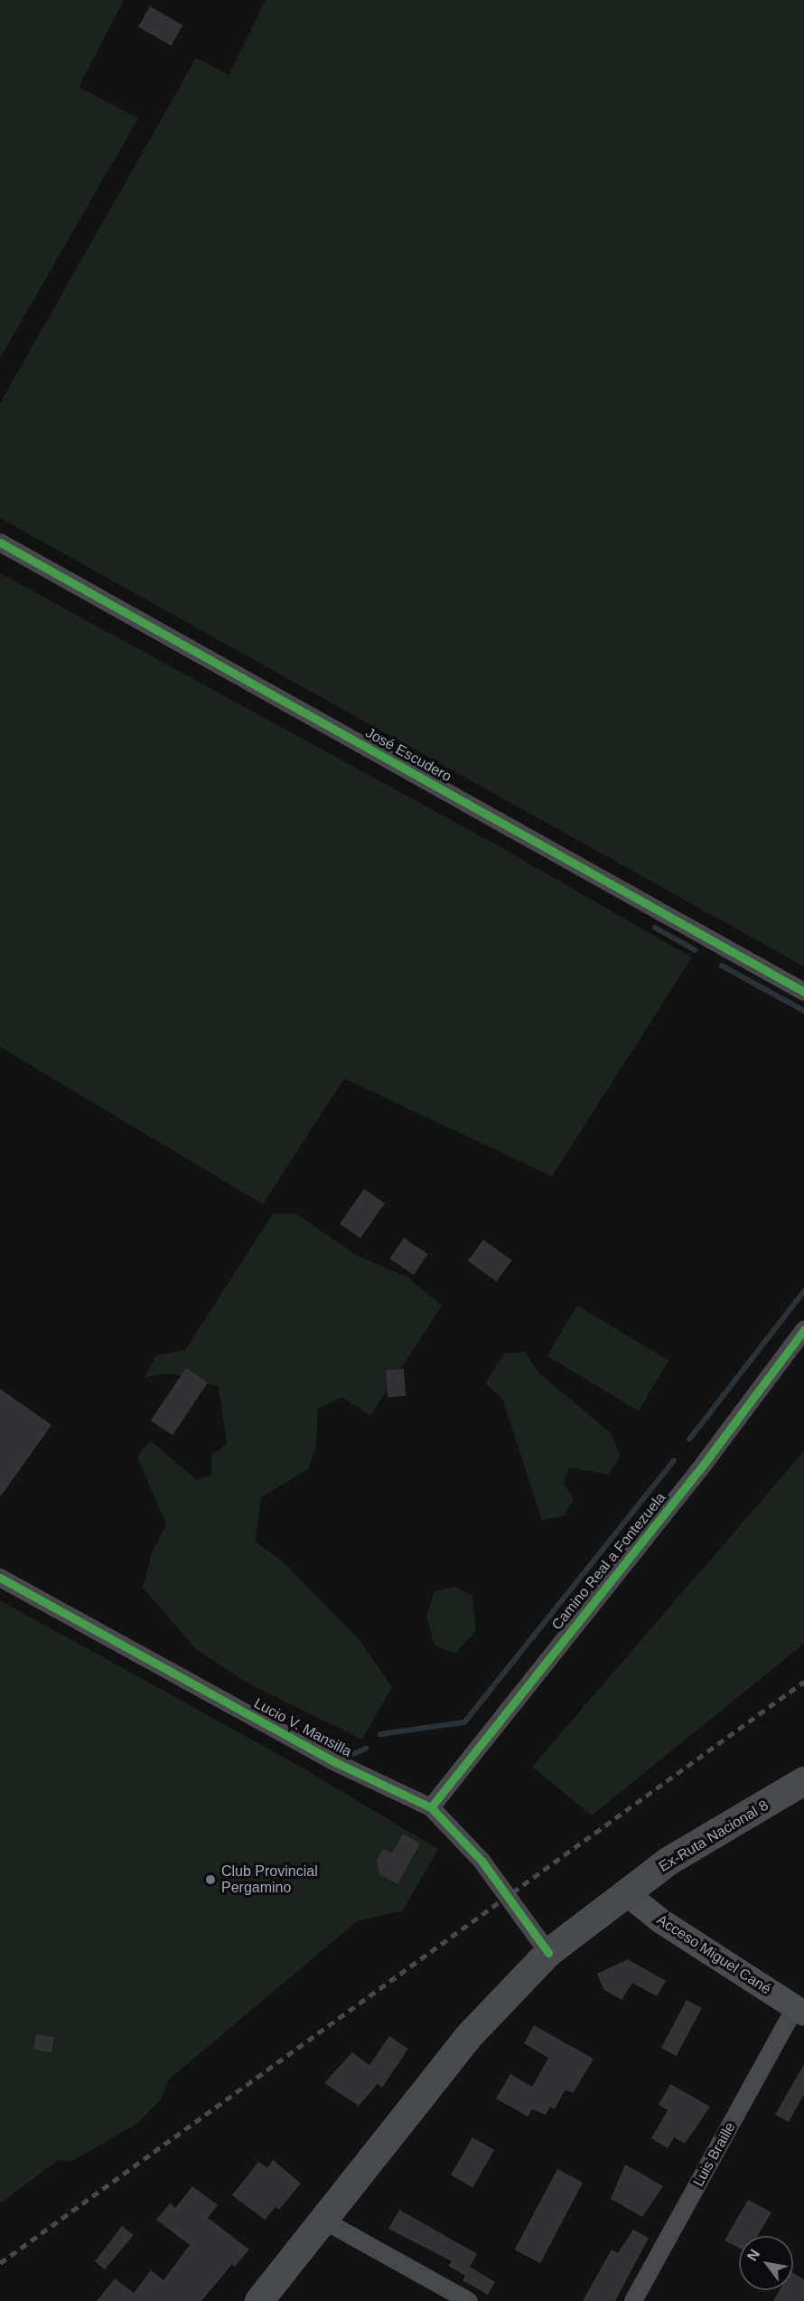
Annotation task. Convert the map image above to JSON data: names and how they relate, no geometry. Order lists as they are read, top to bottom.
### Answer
{
  "streets": {
    "main road": ["Ex-Ruta Nacional 8", "Acceso Miguel Cané"],
    "street": [
      "José Escudero",
      "Camino Real a Fontezuela",
      "Lucio V. Mansilla",
      "Luis Braille"
    ]
  },
  "crossings": [
    ["Camino Real a Fontezuela", "Lucio V. Mansilla"],
    ["Lucio V. Mansilla", "Ex-Ruta Nacional 8"],
    ["Ex-Ruta Nacional 8", "Acceso Miguel Cané"],
    ["Acceso Miguel Cané", "Luis Braille"]
  ],
  "places": ["Club Provincial Pergamino"],
  "north": "top left"
}
